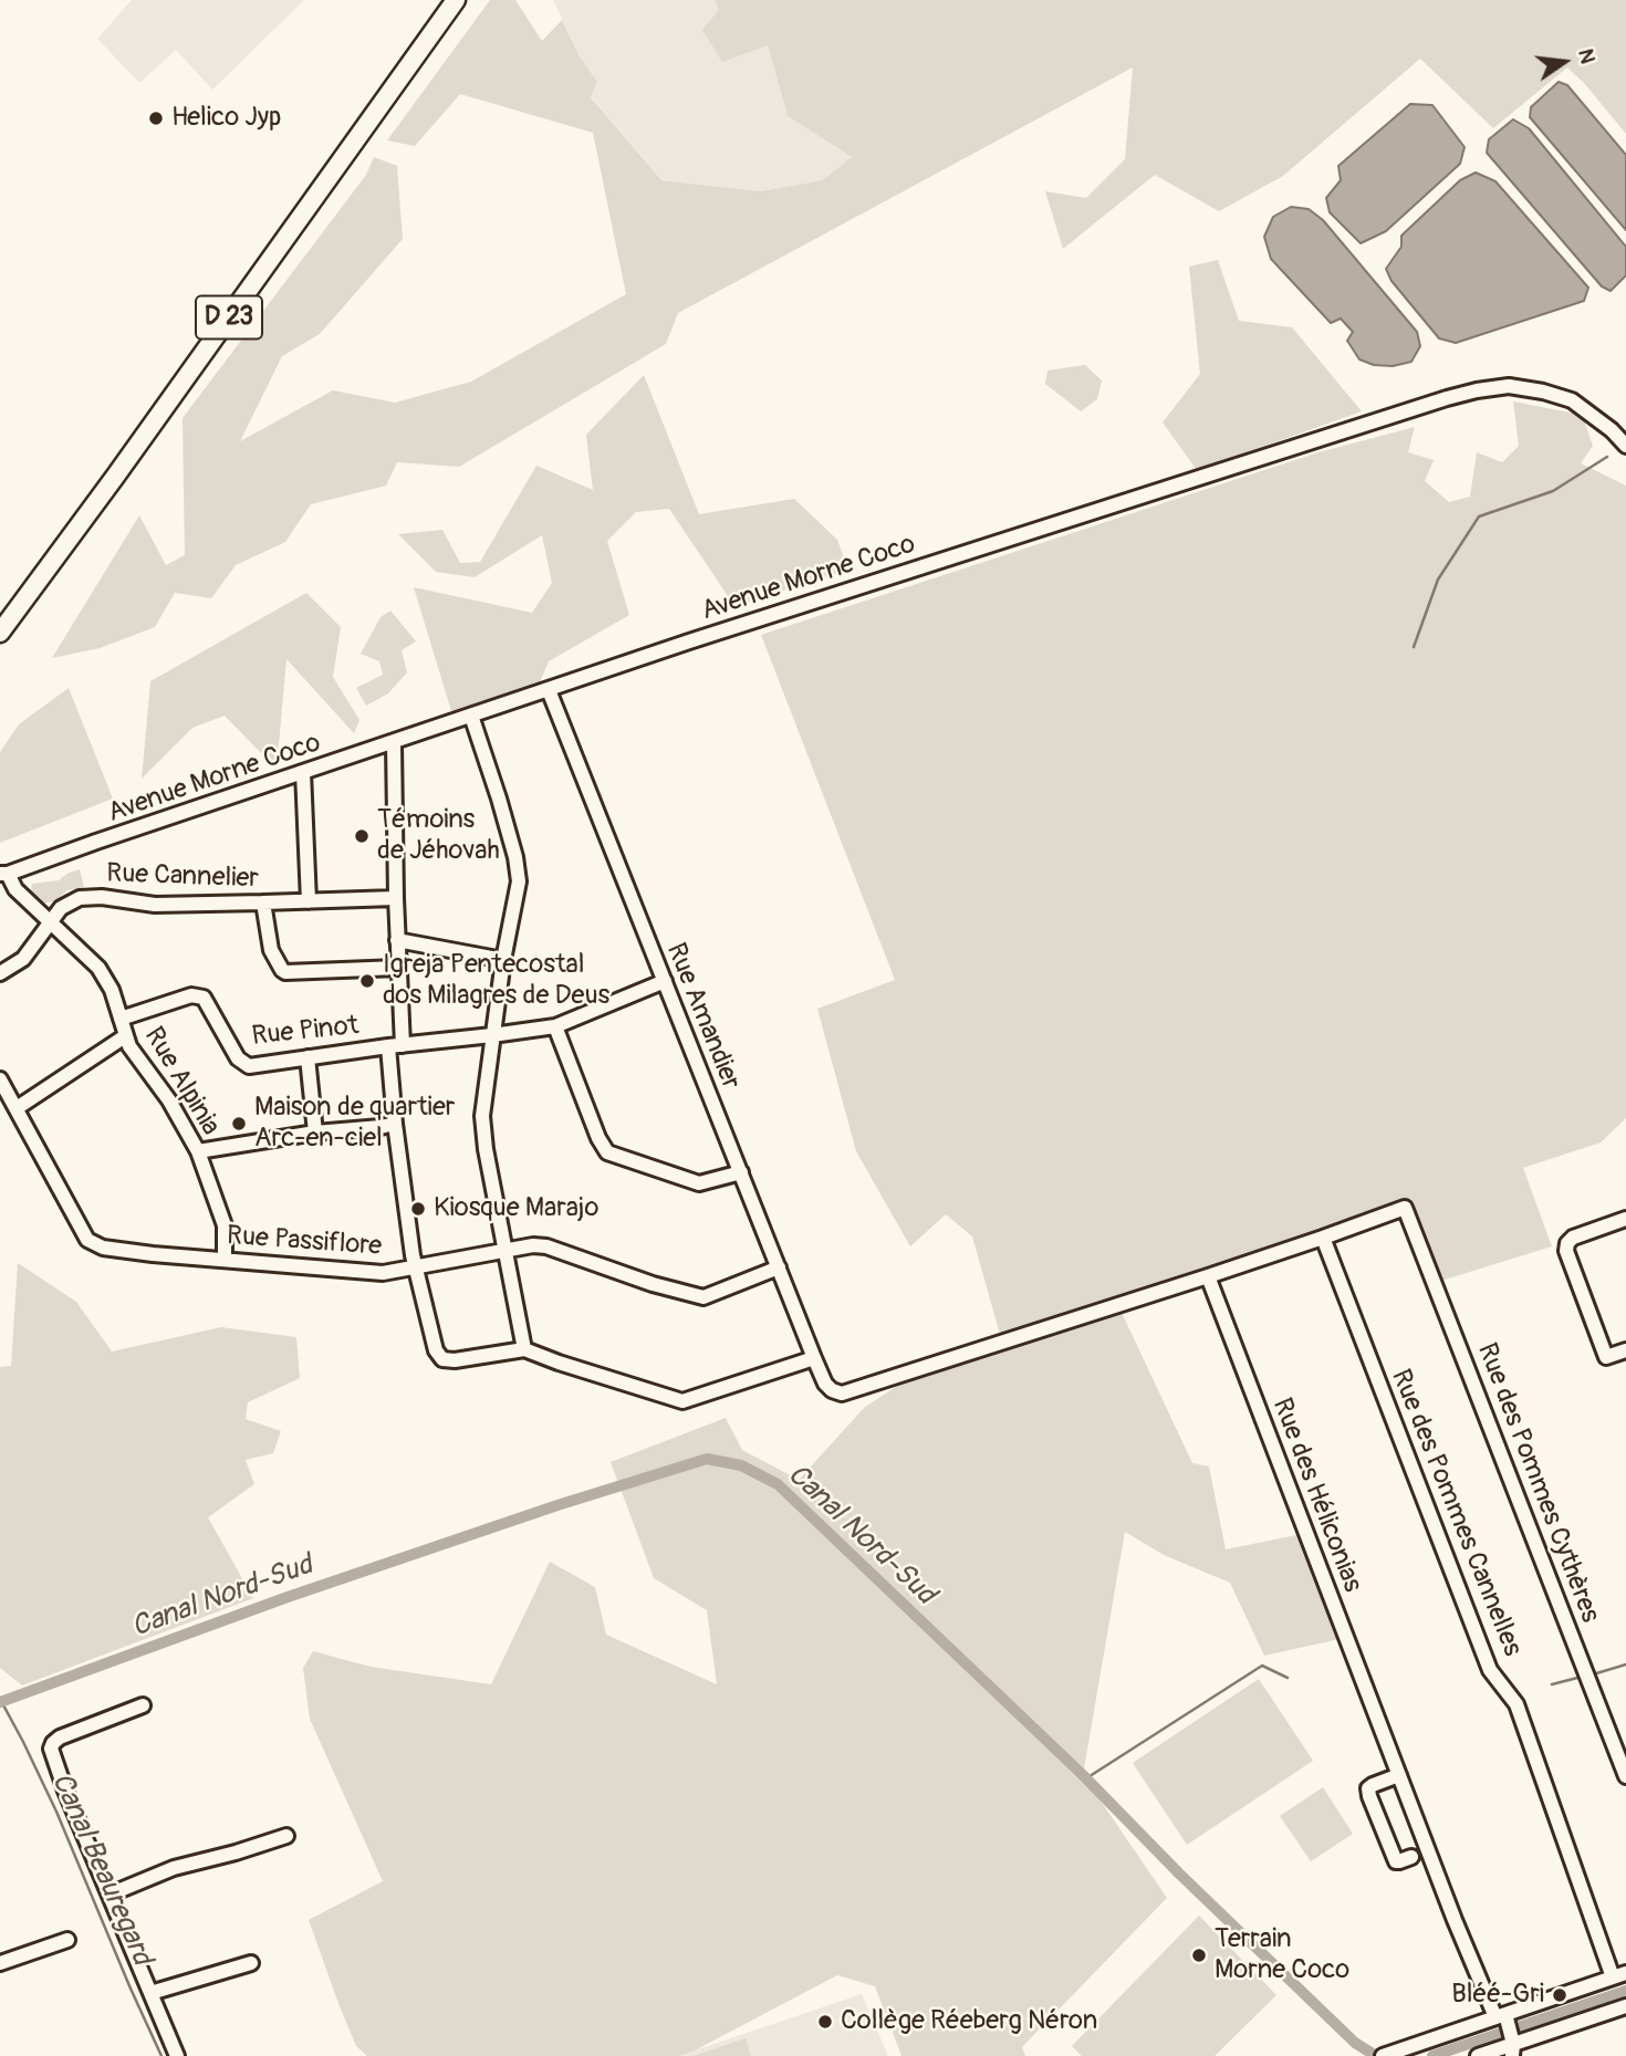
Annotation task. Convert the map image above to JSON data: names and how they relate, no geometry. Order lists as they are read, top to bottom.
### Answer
{
  "streets": {
    "main road": ["D 23"],
    "street": [
      "Avenue Morne Coco",
      "Rue Cannelier",
      "Rue Amandier",
      "Rue Pinot",
      "Rue Alpinia",
      "Rue Passiflore",
      "Rue des Pommes Cythères",
      "Rue des Héliconias",
      "Rue des Pommes Cannelles"
    ]
  },
  "crossings": [
    ["Avenue Morne Coco", "Rue Amandier"],
    ["Avenue Morne Coco", "Rue Alpinia"],
    ["Rue Cannelier", "Rue Alpinia"],
    ["Rue Amandier", "Rue Pinot"],
    ["Rue Amandier", "Rue Passiflore"],
    ["Rue Amandier", "Rue des Pommes Cythères"],
    ["Rue Amandier", "Rue des Héliconias"],
    ["Rue Amandier", "Rue des Pommes Cannelles"],
    ["Rue Pinot", "Rue Alpinia"],
    ["Rue Alpinia", "Rue Passiflore"]
  ],
  "water": ["Canal Nord-Sud", "Canal Beauregard"],
  "places": [
    "Helico Jyp",
    "Témoins de Jéhovah",
    "Igreja Pentecostal dos Milagres de Deus",
    "Maison de quartier Arc-en-ciel",
    "Kiosque Marajo",
    "Terrain Morne Coco",
    "Bléé-Gri",
    "Collège Réeberg Néron"
  ],
  "north": "right"
}
